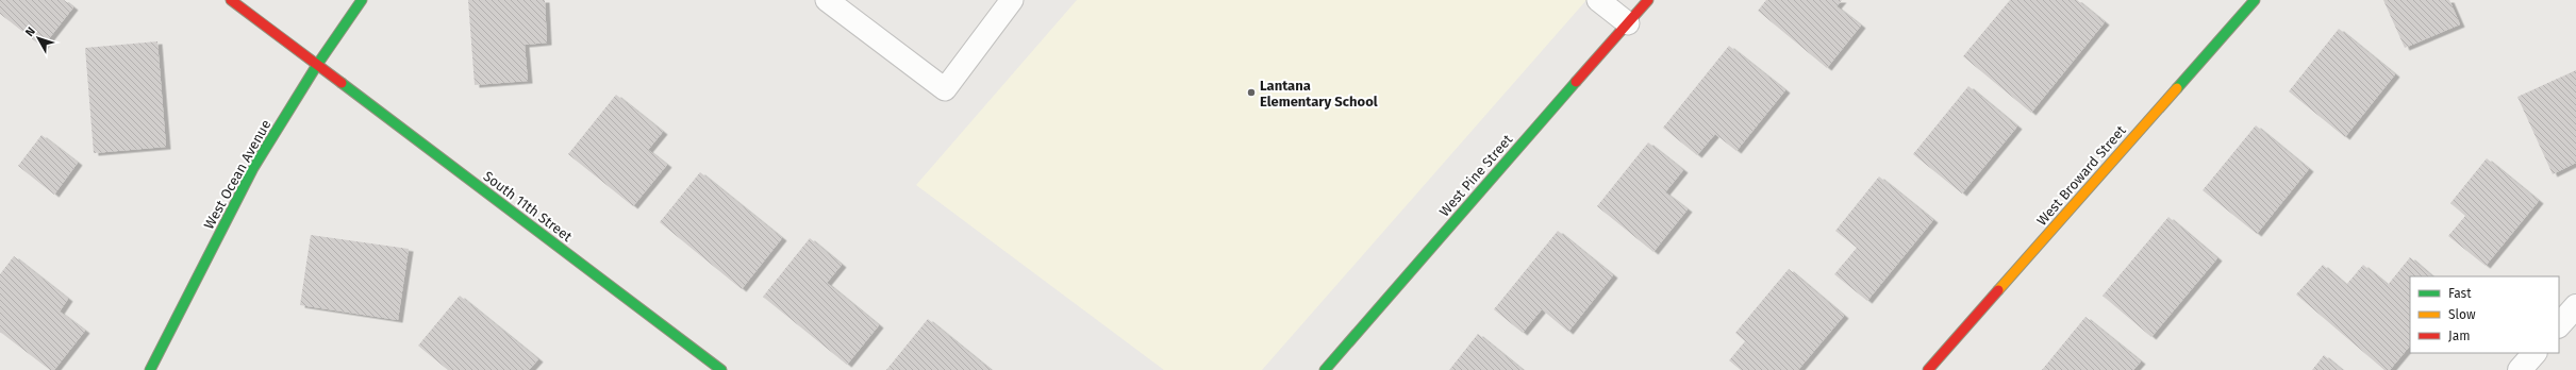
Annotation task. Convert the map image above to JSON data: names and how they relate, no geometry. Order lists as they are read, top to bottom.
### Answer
{
  "streets": {
    "street": [
      "West Ocean Avenue",
      "West Pine Street",
      "West Broward Street",
      "South 11th Street"
    ]
  },
  "crossings": [
    ["West Ocean Avenue", "South 11th Street"]
  ],
  "places": ["Lantana Elementary School"],
  "legend": ["Fast", "Slow", "Jam"],
  "north": "top left"
}
